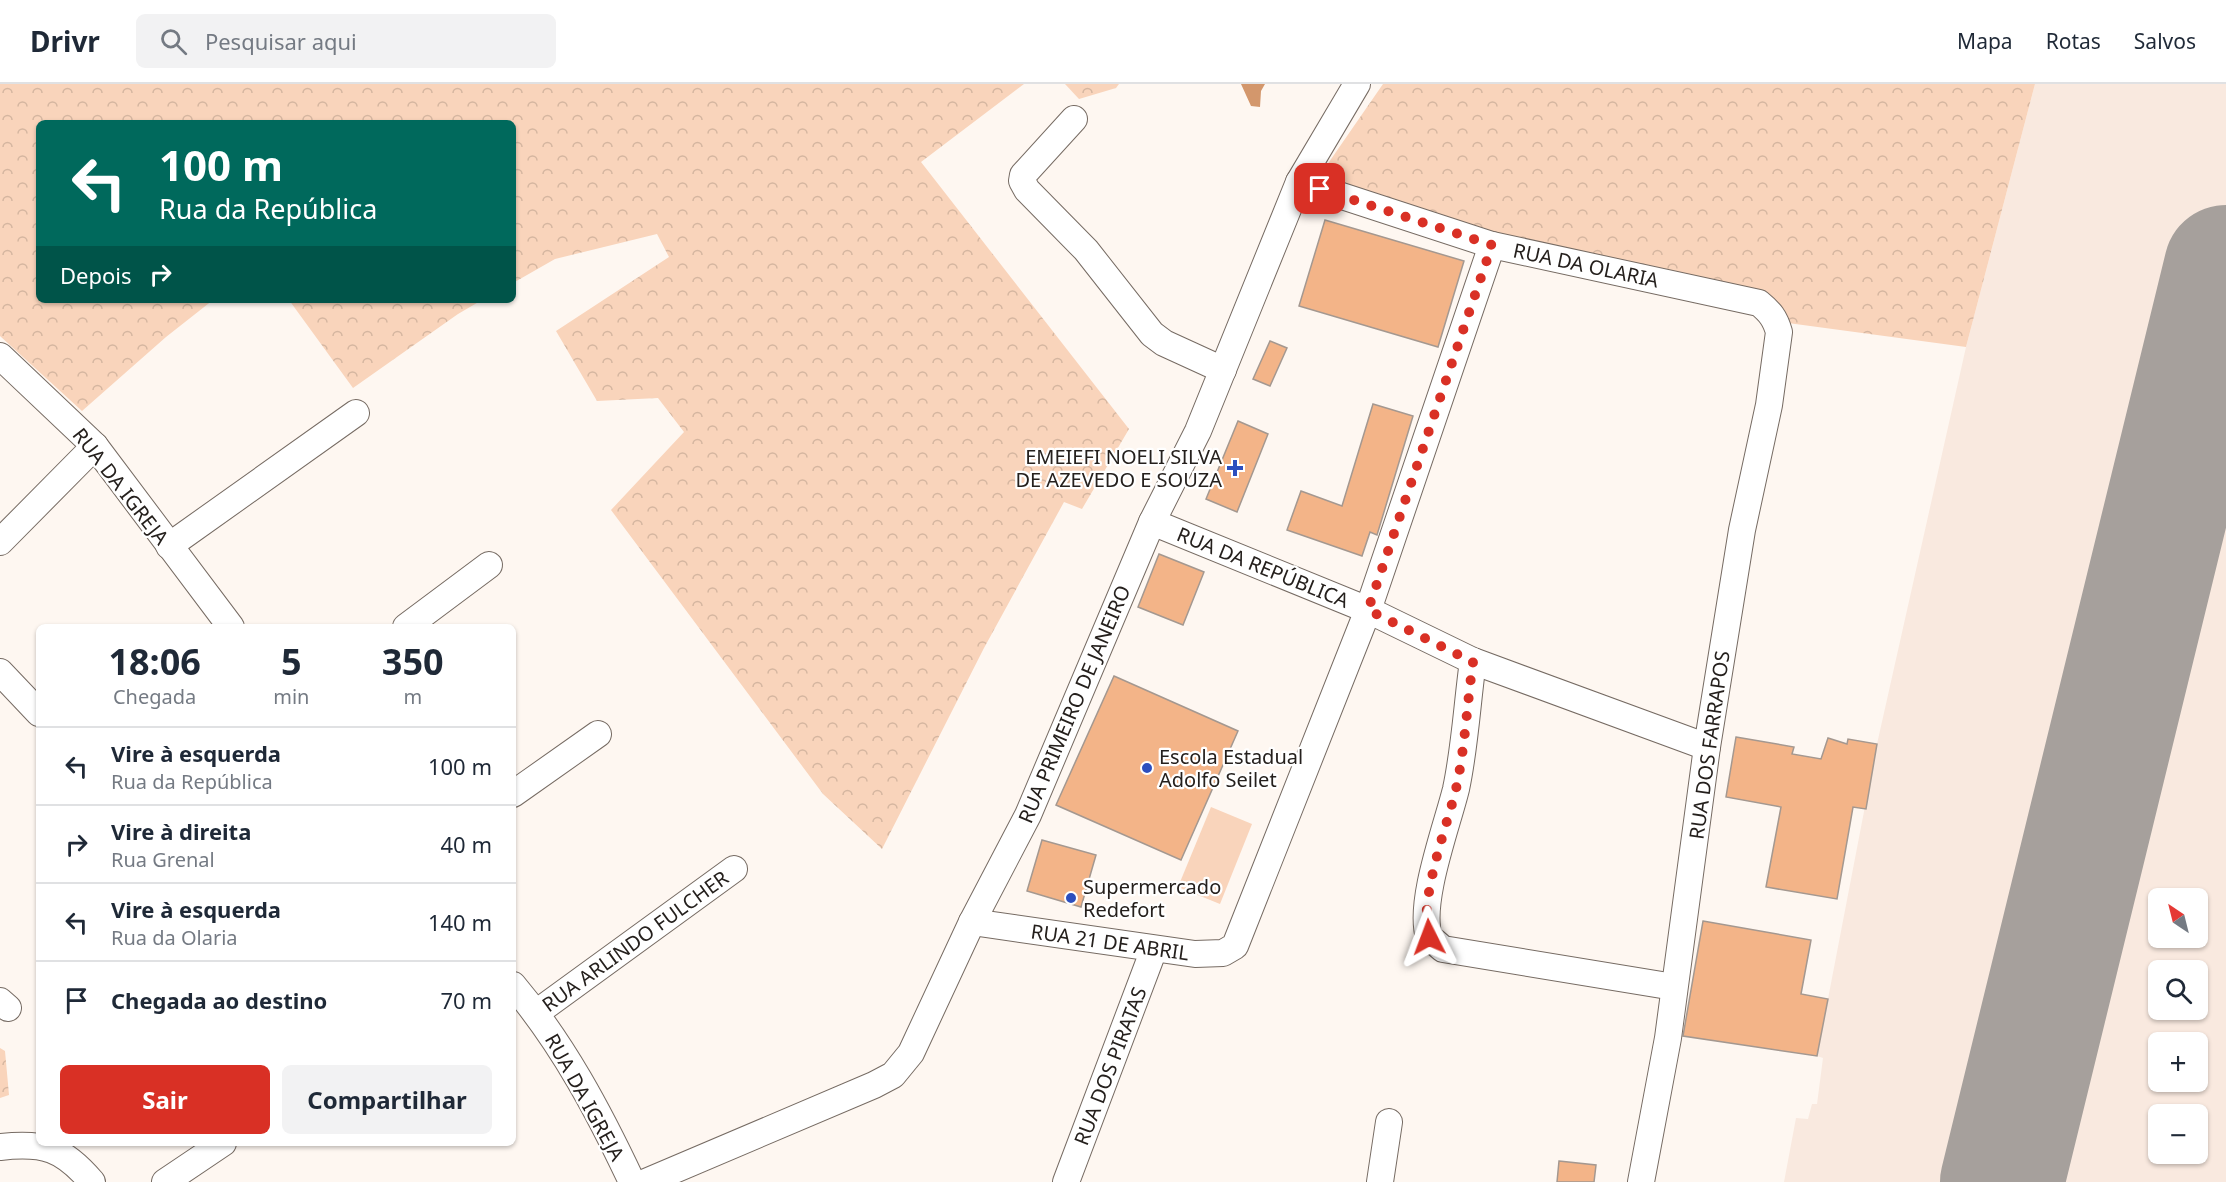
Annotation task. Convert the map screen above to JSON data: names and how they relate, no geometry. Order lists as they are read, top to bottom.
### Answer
{
  "streets": {
    "street": [
      "RUA DA OLARIA",
      "RUA DA IGREJA",
      "RUA DA REPÚBLICA",
      "RUA PRIMEIRO DE JANEIRO",
      "RUA DOS FARRAPOS",
      "RUA ARLINDO FULCHER",
      "RUA 21 DE ABRIL",
      "RUA DOS PIRATAS"
    ]
  },
  "crossings": [
    ["RUA DA OLARIA", "RUA PRIMEIRO DE JANEIRO"],
    ["RUA DA OLARIA", "RUA DOS FARRAPOS"],
    ["RUA DA IGREJA", "RUA ARLINDO FULCHER"],
    ["RUA DA REPÚBLICA", "RUA PRIMEIRO DE JANEIRO"],
    ["RUA DA REPÚBLICA", "RUA DOS FARRAPOS"],
    ["RUA DA REPÚBLICA", "RUA 21 DE ABRIL"],
    ["RUA PRIMEIRO DE JANEIRO", "RUA 21 DE ABRIL"],
    ["RUA 21 DE ABRIL", "RUA DOS PIRATAS"]
  ],
  "places": {
    "health": ["EMEIEFI NOELI SILVA DE AZEVEDO E SOUZA"],
    "other": ["Escola Estadual Adolfo Seilet", "Supermercado Redefort"]
  },
  "north": "top left",
  "page": {
    "header": "Drivr",
    "search": "Pesquisar aqui",
    "nav": ["Mapa", "Rotas", "Salvos"],
    "turn": ["100 m", "Rua da República"],
    "then": "Depois",
    "eta": [
      "18:06",
      "Chegada",
      "5",
      "min",
      "350",
      "m"
    ],
    "list": [
      {
        "name": "Vire à esquerda",
        "note": "Rua da República",
        "value": "100 m"
      },
      {
        "name": "Vire à direita",
        "note": "Rua Grenal",
        "value": "40 m"
      },
      {
        "name": "Vire à esquerda",
        "note": "Rua da Olaria",
        "value": "140 m"
      },
      {
        "name": "Chegada ao destino",
        "value": "70 m"
      }
    ],
    "map_buttons": ["+", "−"],
    "buttons": ["Sair", "Compartilhar"]
  }
}
